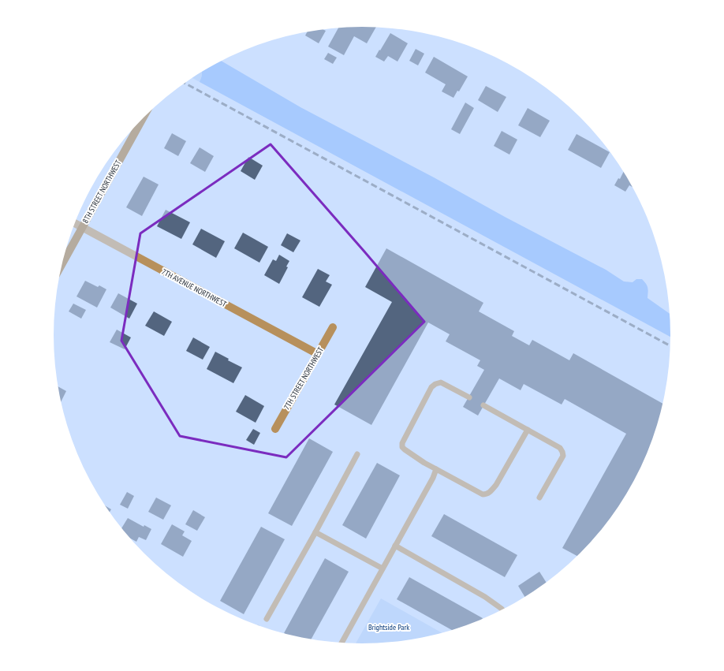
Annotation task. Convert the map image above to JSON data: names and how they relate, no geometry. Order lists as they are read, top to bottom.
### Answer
{
  "streets": {
    "street": ["8TH STREET NORTHWEST", "7TH AVENUE NORTHWEST", "7TH STREET NORTHWEST"]
  },
  "crossings": [
    ["8TH STREET NORTHWEST", "7TH AVENUE NORTHWEST"],
    ["7TH AVENUE NORTHWEST", "7TH STREET NORTHWEST"]
  ],
  "parks": ["Brightside Park"]
}
